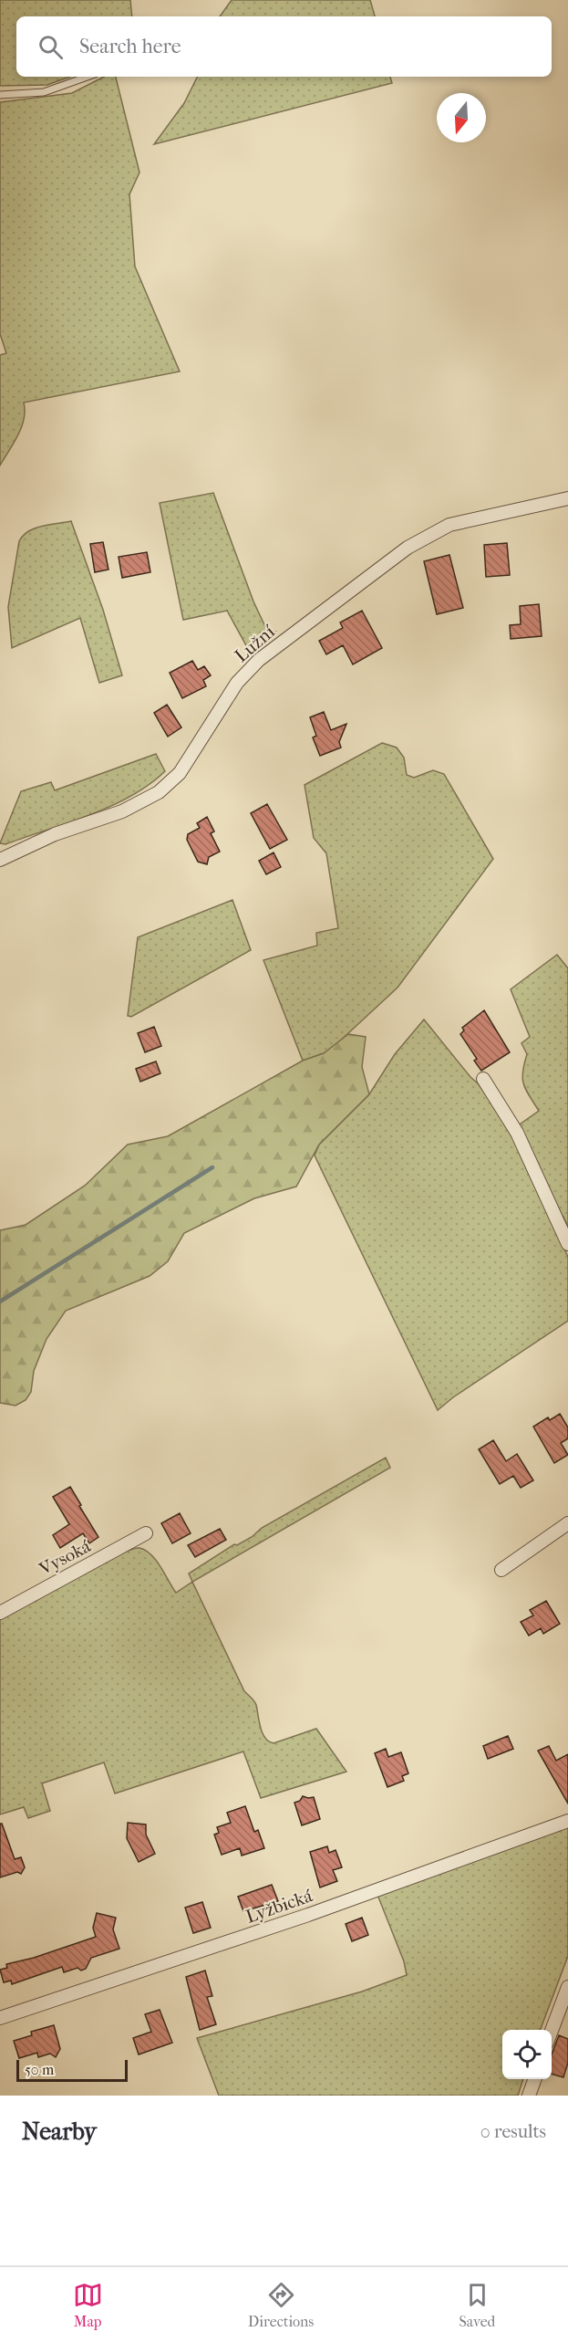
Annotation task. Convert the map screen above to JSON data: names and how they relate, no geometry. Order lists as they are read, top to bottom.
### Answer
{
  "streets": {
    "street": ["Lužní", "Vysoká", "Lyžbická"]
  },
  "scale_bar": "50 m",
  "north": "bottom",
  "page": {
    "search": "Search here",
    "scale": "50 m",
    "heading": ["Nearby", "0 results"],
    "nav": ["Map", "Directions", "Saved"]
  }
}
